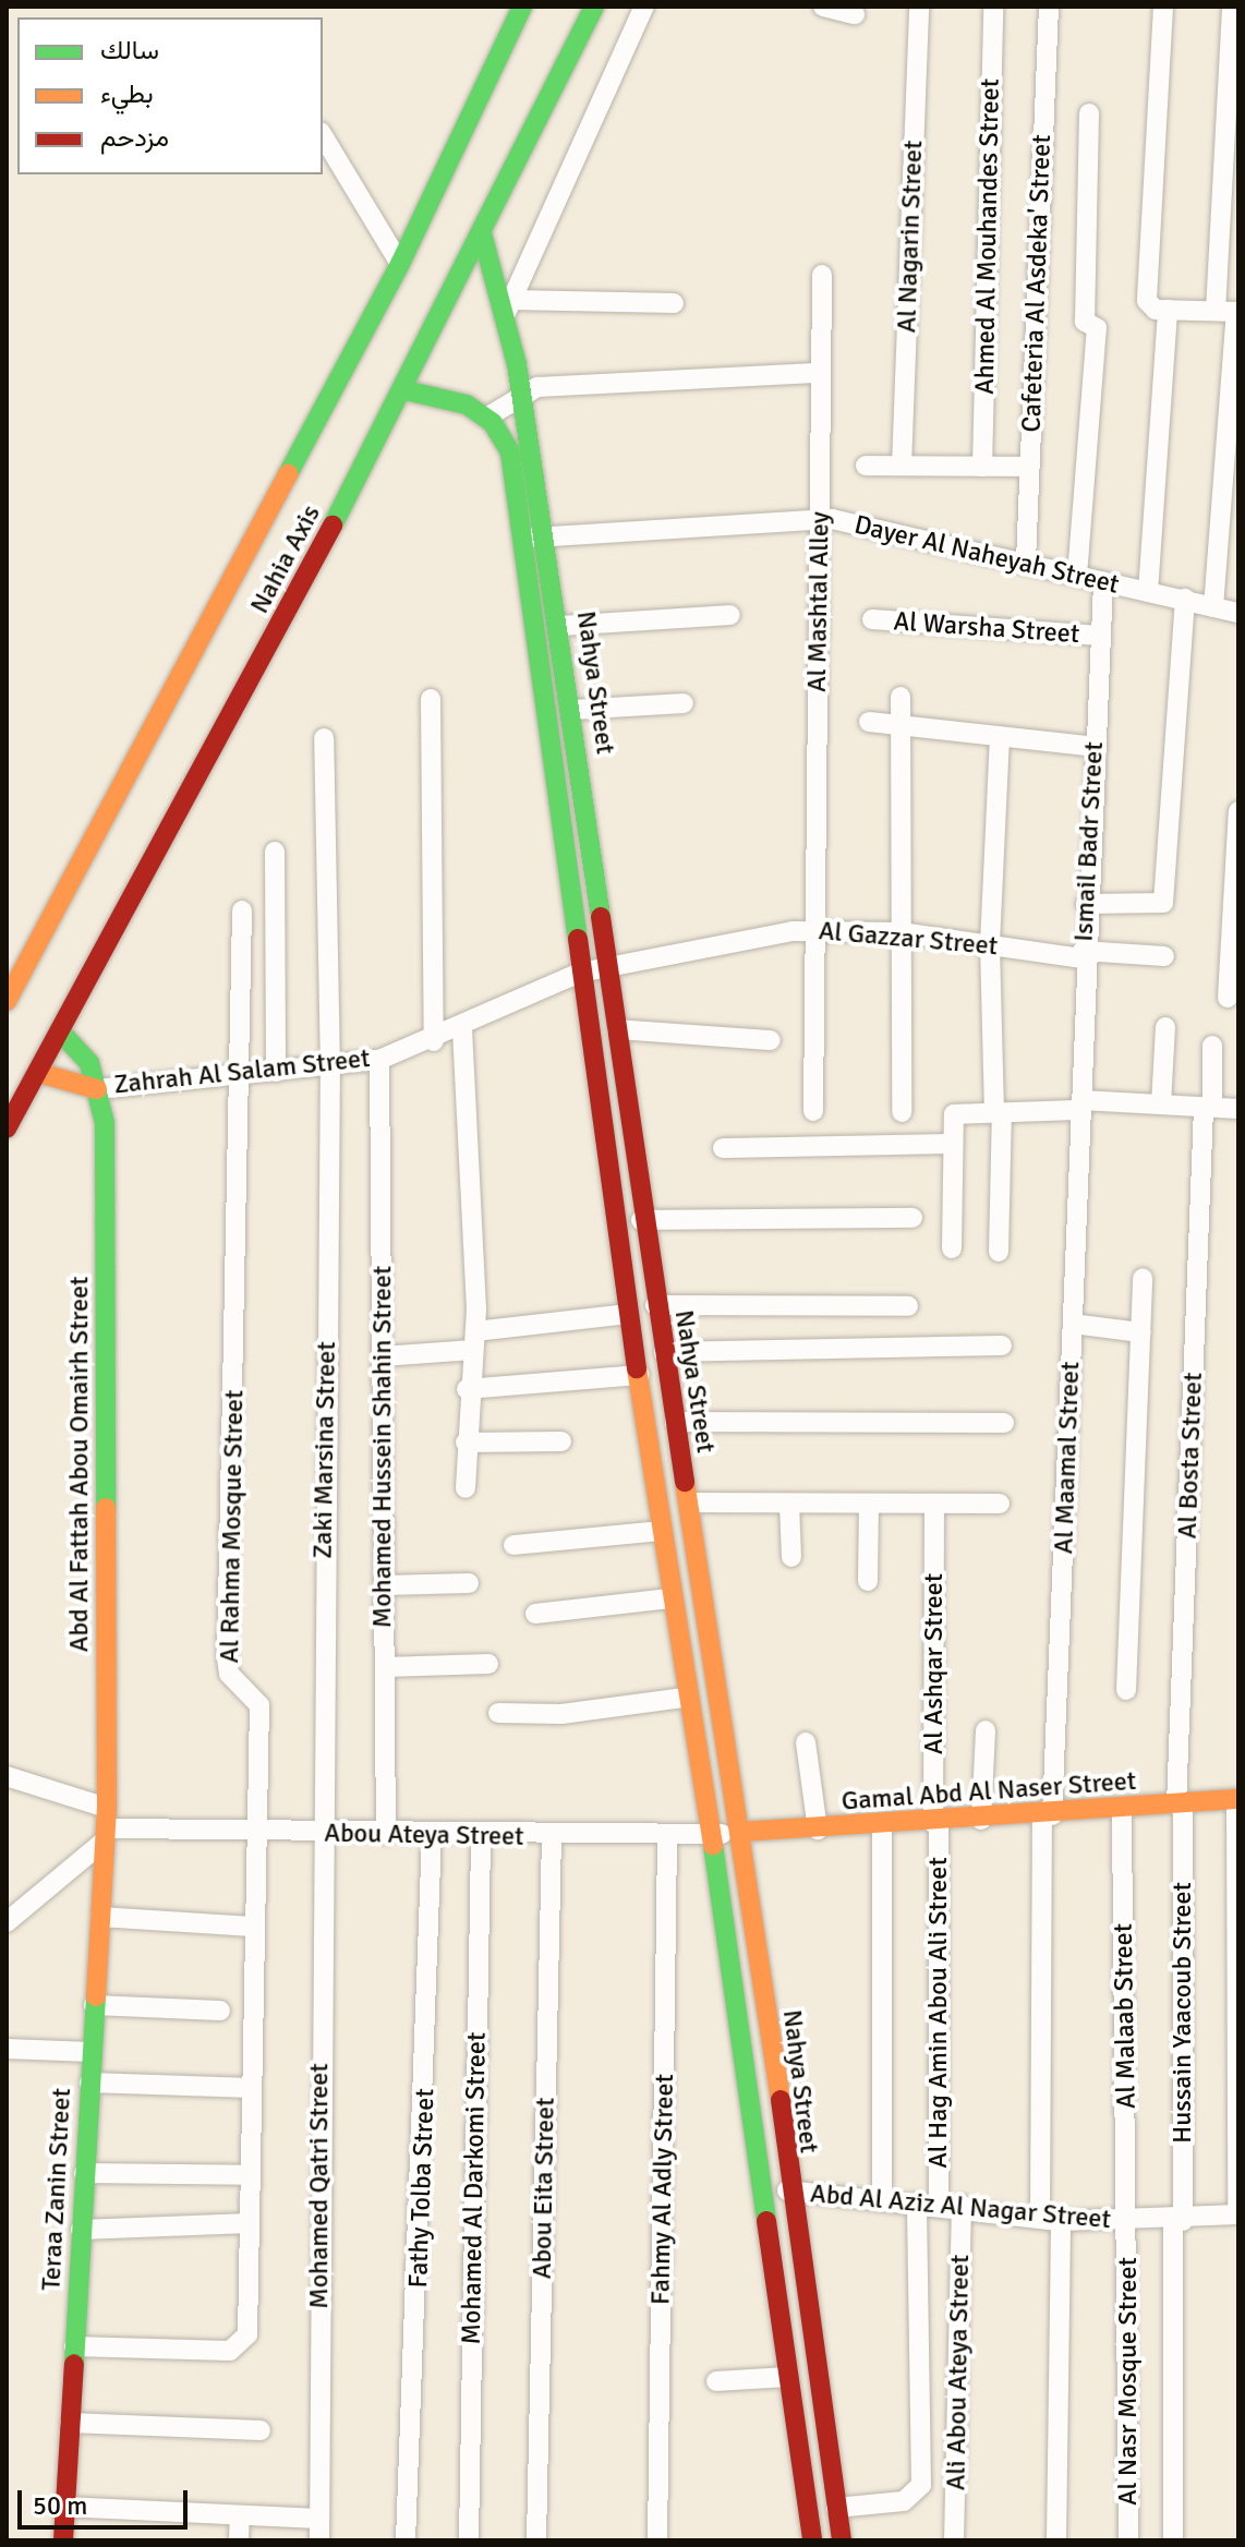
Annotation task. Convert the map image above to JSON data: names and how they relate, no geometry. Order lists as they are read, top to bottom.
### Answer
{
  "streets": {
    "main road": [
      "Nahia Axis",
      "Nahya Street",
      "Abd Al Fattah Abou Omairh Street",
      "Gamal Abd Al Naser Street",
      "Teraa Zanin Street"
    ],
    "street": [
      "Al Nagarin Street",
      "Ahmed Al Mouhandes Street",
      "Cafeteria Al Asdeka' Street",
      "Dayer Al Naheyah Street",
      "Al Mashtal Alley",
      "Al Warsha Street",
      "Ismail Badr Street",
      "Al Gazzar Street",
      "Zahrah Al Salam Street",
      "Mohamed Hussein Shahin Street",
      "Zaki Marsina Street",
      "Al Bosta Street",
      "Al Maamal Street",
      "Al Rahma Mosque Street",
      "Al Ashqar Street",
      "Abou Ateya Street",
      "Al Hag Amin Abou Ali Street",
      "Hussain Yaacoub Street",
      "Al Malaab Street",
      "Mohamed Qatri Street",
      "Fathy Tolba Street",
      "Mohamed Al Darkomi Street",
      "Abou Eita Street",
      "Fahmy Al Adly Street",
      "Abd Al Aziz Al Nagar Street",
      "Ali Abou Ateya Street",
      "Al Nasr Mosque Street"
    ]
  },
  "crossings": [
    ["Cafeteria Al Asdeka' Street", "Dayer Al Naheyah Street"],
    ["Dayer Al Naheyah Street", "Al Mashtal Alley"],
    ["Dayer Al Naheyah Street", "Nahya Street"],
    ["Dayer Al Naheyah Street", "Ismail Badr Street"],
    ["Nahia Axis", "Nahya Street"],
    ["Nahia Axis", "Abd Al Fattah Abou Omairh Street"],
    ["Al Mashtal Alley", "Al Gazzar Street"],
    ["Al Warsha Street", "Ismail Badr Street"],
    ["Nahya Street", "Al Gazzar Street"],
    ["Nahya Street", "Zahrah Al Salam Street"],
    ["Nahya Street", "Gamal Abd Al Naser Street"],
    ["Nahya Street", "Abou Ateya Street"],
    ["Nahya Street", "Abd Al Aziz Al Nagar Street"],
    ["Ismail Badr Street", "Al Gazzar Street"],
    ["Ismail Badr Street", "Al Maamal Street"],
    ["Al Gazzar Street", "Zahrah Al Salam Street"],
    ["Zahrah Al Salam Street", "Mohamed Hussein Shahin Street"],
    ["Zahrah Al Salam Street", "Zaki Marsina Street"],
    ["Zahrah Al Salam Street", "Abd Al Fattah Abou Omairh Street"],
    ["Zahrah Al Salam Street", "Al Rahma Mosque Street"],
    ["Mohamed Hussein Shahin Street", "Abou Ateya Street"],
    ["Zaki Marsina Street", "Abou Ateya Street"],
    ["Zaki Marsina Street", "Mohamed Qatri Street"],
    ["Al Bosta Street", "Gamal Abd Al Naser Street"],
    ["Al Bosta Street", "Hussain Yaacoub Street"],
    ["Al Maamal Street", "Gamal Abd Al Naser Street"],
    ["Al Maamal Street", "Abd Al Aziz Al Nagar Street"],
    ["Abd Al Fattah Abou Omairh Street", "Abou Ateya Street"],
    ["Abd Al Fattah Abou Omairh Street", "Teraa Zanin Street"],
    ["Al Rahma Mosque Street", "Abou Ateya Street"],
    ["Al Rahma Mosque Street", "Teraa Zanin Street"],
    ["Al Ashqar Street", "Gamal Abd Al Naser Street"],
    ["Al Ashqar Street", "Al Hag Amin Abou Ali Street"],
    ["Gamal Abd Al Naser Street", "Abou Ateya Street"],
    ["Gamal Abd Al Naser Street", "Al Hag Amin Abou Ali Street"],
    ["Gamal Abd Al Naser Street", "Hussain Yaacoub Street"],
    ["Gamal Abd Al Naser Street", "Al Malaab Street"],
    ["Abou Ateya Street", "Mohamed Qatri Street"],
    ["Abou Ateya Street", "Fathy Tolba Street"],
    ["Abou Ateya Street", "Mohamed Al Darkomi Street"],
    ["Abou Ateya Street", "Abou Eita Street"],
    ["Abou Ateya Street", "Teraa Zanin Street"],
    ["Abou Ateya Street", "Fahmy Al Adly Street"],
    ["Al Hag Amin Abou Ali Street", "Abd Al Aziz Al Nagar Street"],
    ["Hussain Yaacoub Street", "Abd Al Aziz Al Nagar Street"],
    ["Al Malaab Street", "Abd Al Aziz Al Nagar Street"],
    ["Al Malaab Street", "Al Nasr Mosque Street"],
    ["Abd Al Aziz Al Nagar Street", "Ali Abou Ateya Street"],
    ["Abd Al Aziz Al Nagar Street", "Al Nasr Mosque Street"]
  ],
  "legend": ["سالك", "بطيء", "مزدحم"],
  "scale_bar": "50 m"
}
